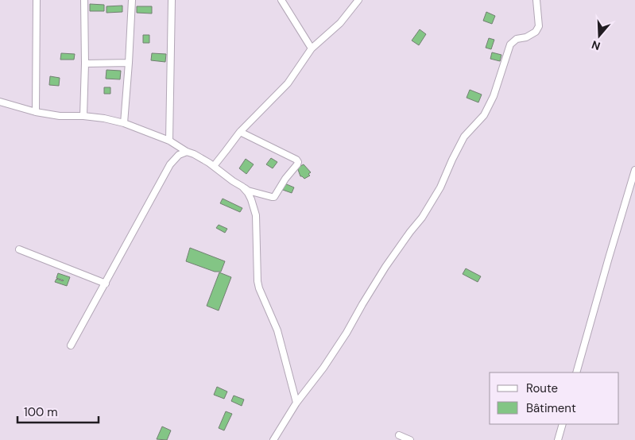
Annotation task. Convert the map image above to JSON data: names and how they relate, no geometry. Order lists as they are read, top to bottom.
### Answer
{
  "legend": ["Route", "Bâtiment"],
  "scale_bar": "100 m",
  "north": "bottom"
}
